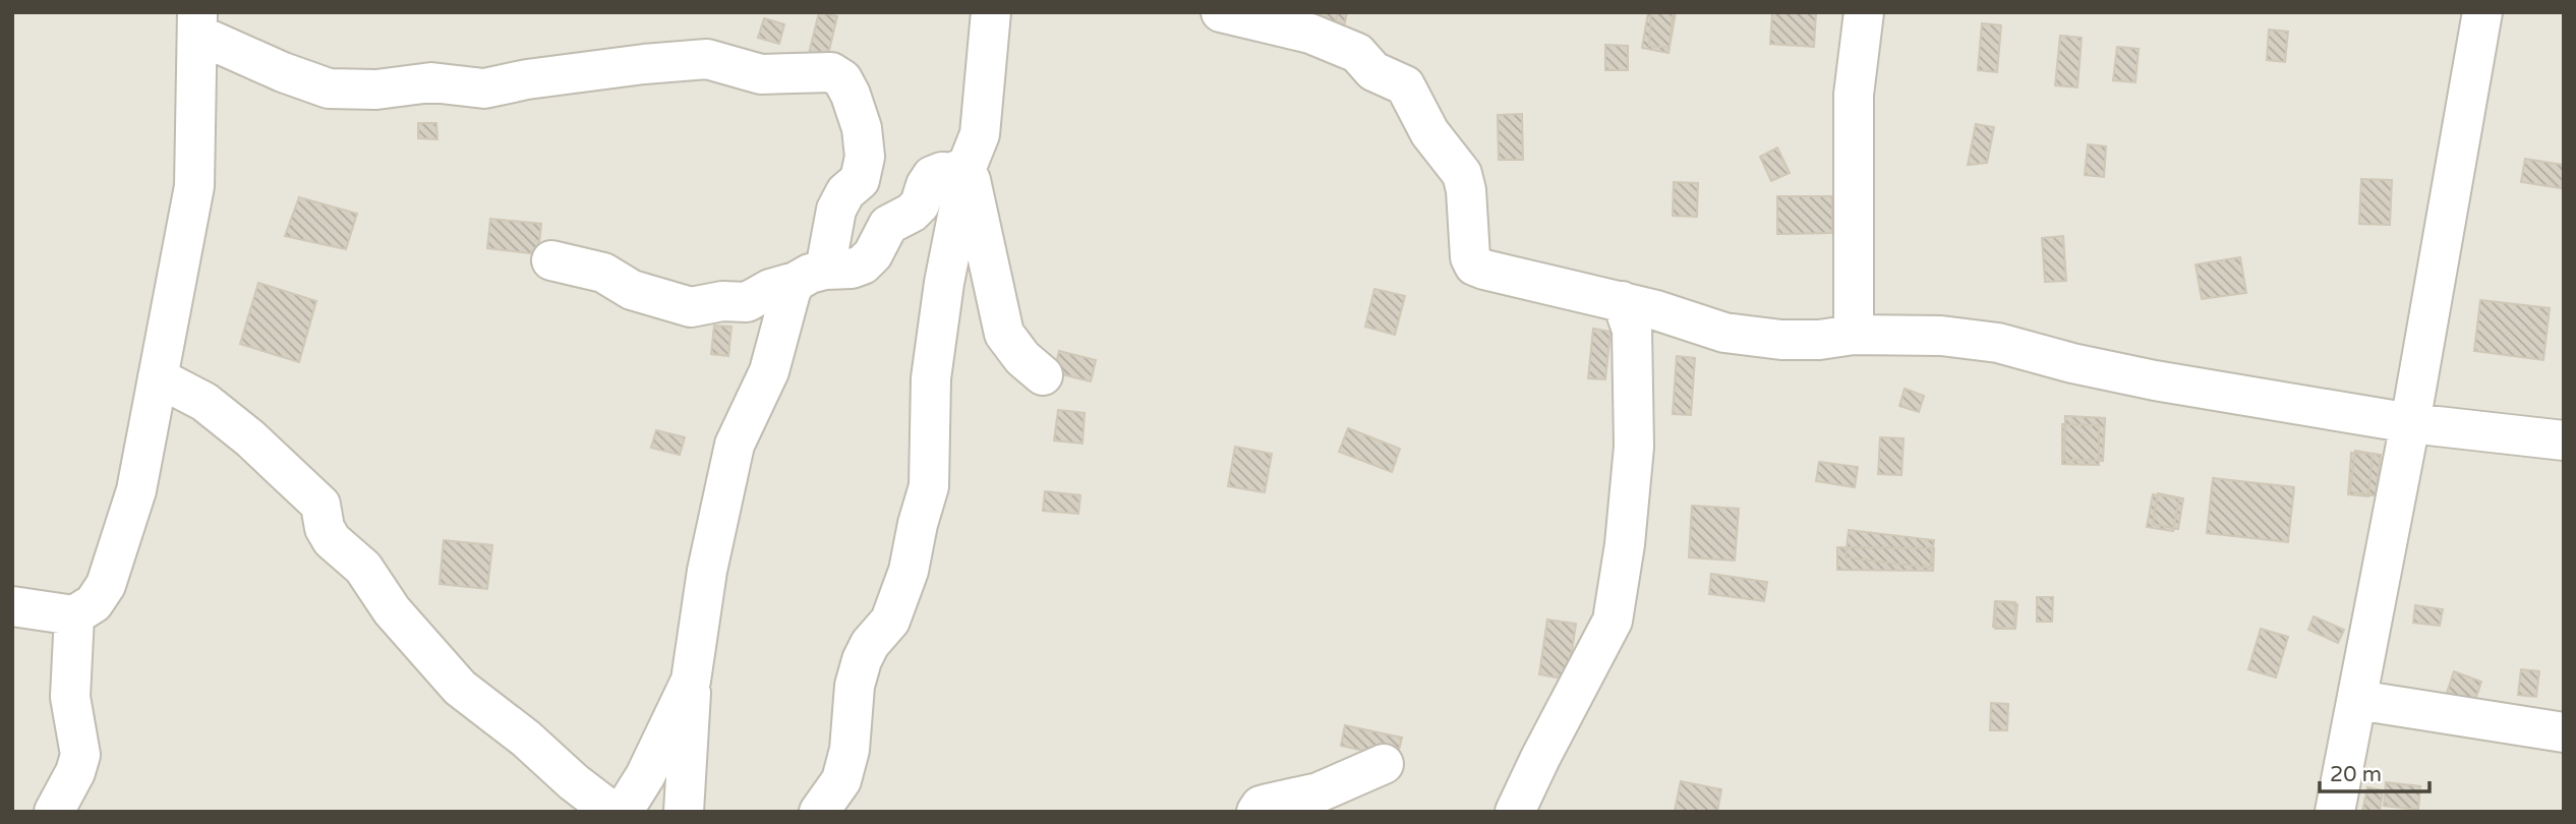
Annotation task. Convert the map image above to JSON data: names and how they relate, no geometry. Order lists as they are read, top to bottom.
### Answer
{
  "scale_bar": "20 m"
}
